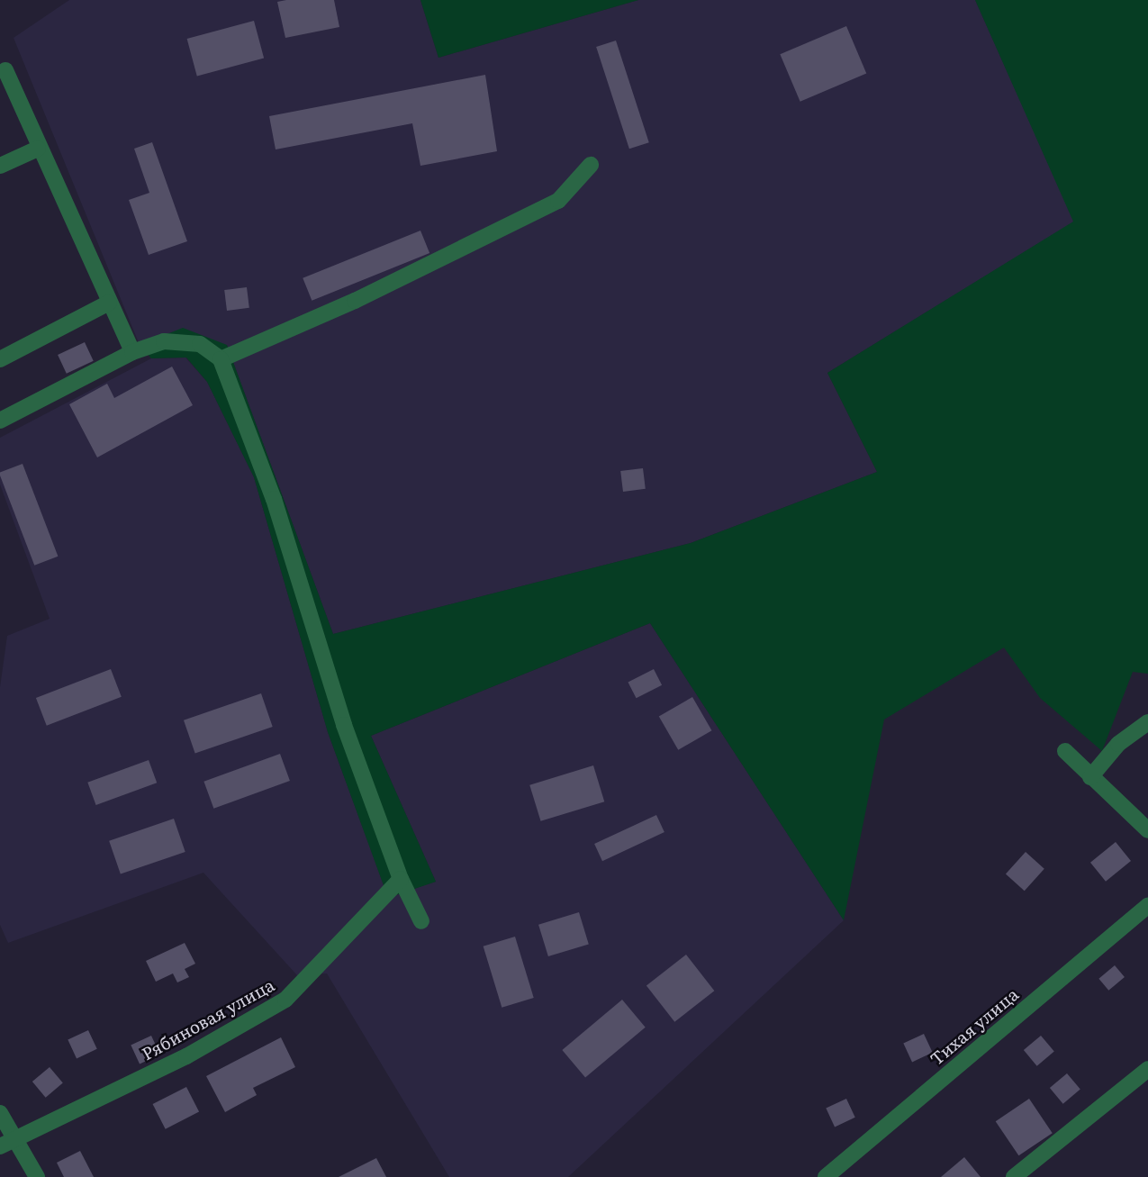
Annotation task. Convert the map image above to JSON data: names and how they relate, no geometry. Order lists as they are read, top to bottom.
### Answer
{
  "streets": {
    "street": ["Рябиновая улица", "Тихая улица"]
  }
}
